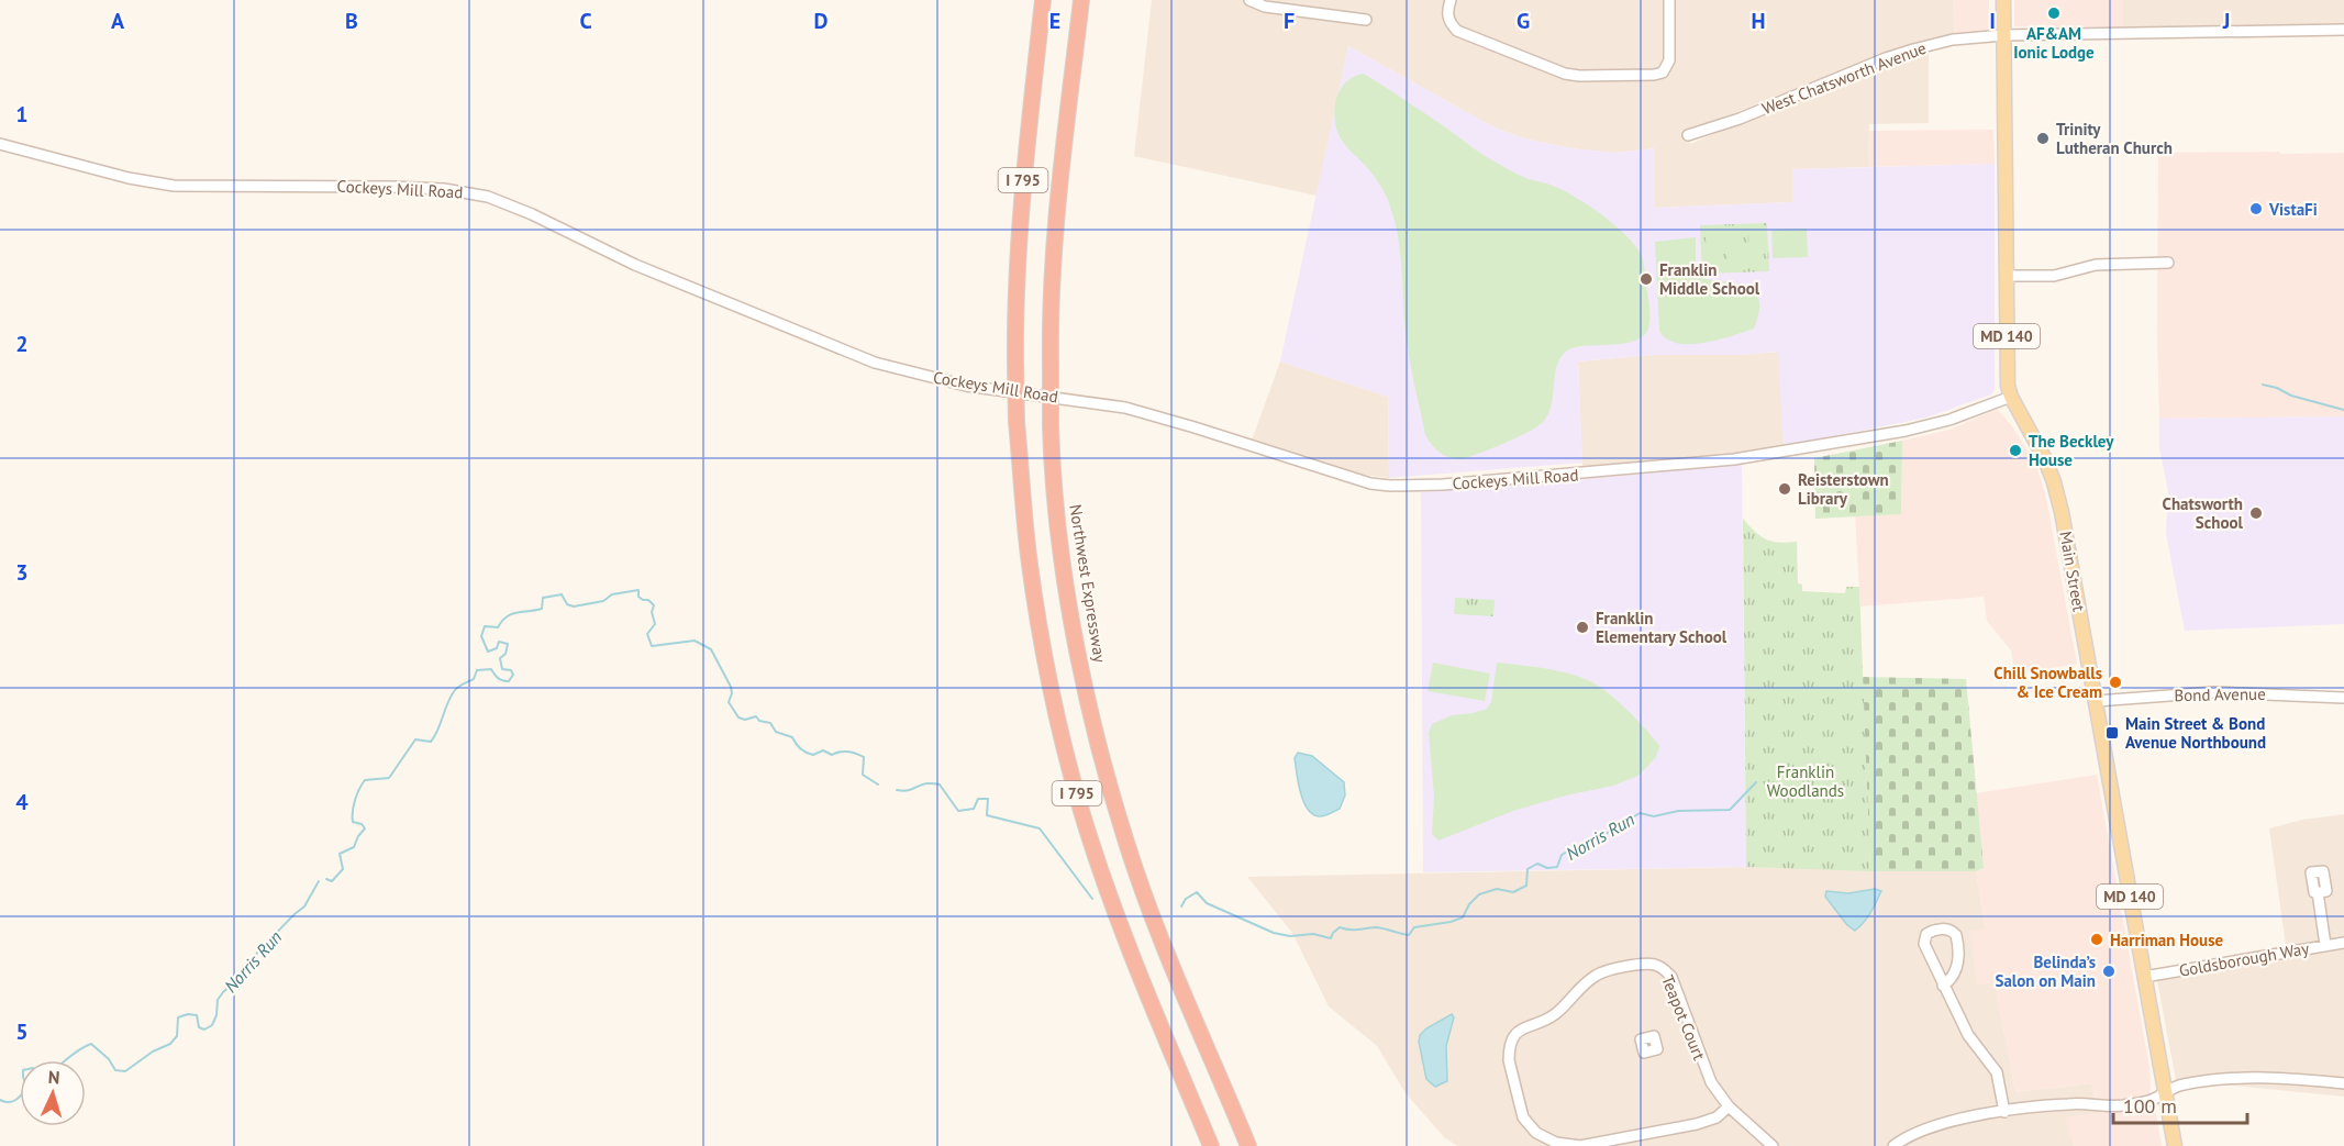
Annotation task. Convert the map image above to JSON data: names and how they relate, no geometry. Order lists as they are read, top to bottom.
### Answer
{
  "streets": {
    "highway": ["I 795", "Northwest Expressway"],
    "main road": ["MD 140", "Main Street"],
    "street": [
      "West Chatsworth Avenue",
      "Cockeys Mill Road",
      "Bond Avenue",
      "Goldsborough Way",
      "Teapot Court"
    ]
  },
  "crossings": [
    ["West Chatsworth Avenue", "Main Street"],
    ["Cockeys Mill Road", "Main Street"],
    ["Main Street", "Bond Avenue"],
    ["Main Street", "Goldsborough Way"]
  ],
  "water": ["Norris Run"],
  "parks": ["Franklin Woodlands"],
  "places": {
    "other": [
      "AF&AM Ionic Lodge",
      "Trinity Lutheran Church",
      "VistaFi",
      "Franklin Middle School",
      "The Beckley House",
      "Reisterstown Library",
      "Chatsworth School",
      "Franklin Elementary School",
      "Chill Snowballs & Ice Cream",
      "Harriman House",
      "Belinda’s Salon on Main"
    ],
    "transit": ["Main Street & Bond Avenue Northbound"]
  },
  "scale_bar": "100 m",
  "north": "top",
  "grid": {
    "columns": [
      "A",
      "B",
      "C",
      "D",
      "E",
      "F",
      "G",
      "H",
      "I",
      "J"
    ],
    "rows": [
      "1",
      "2",
      "3",
      "4",
      "5"
    ]
  }
}
